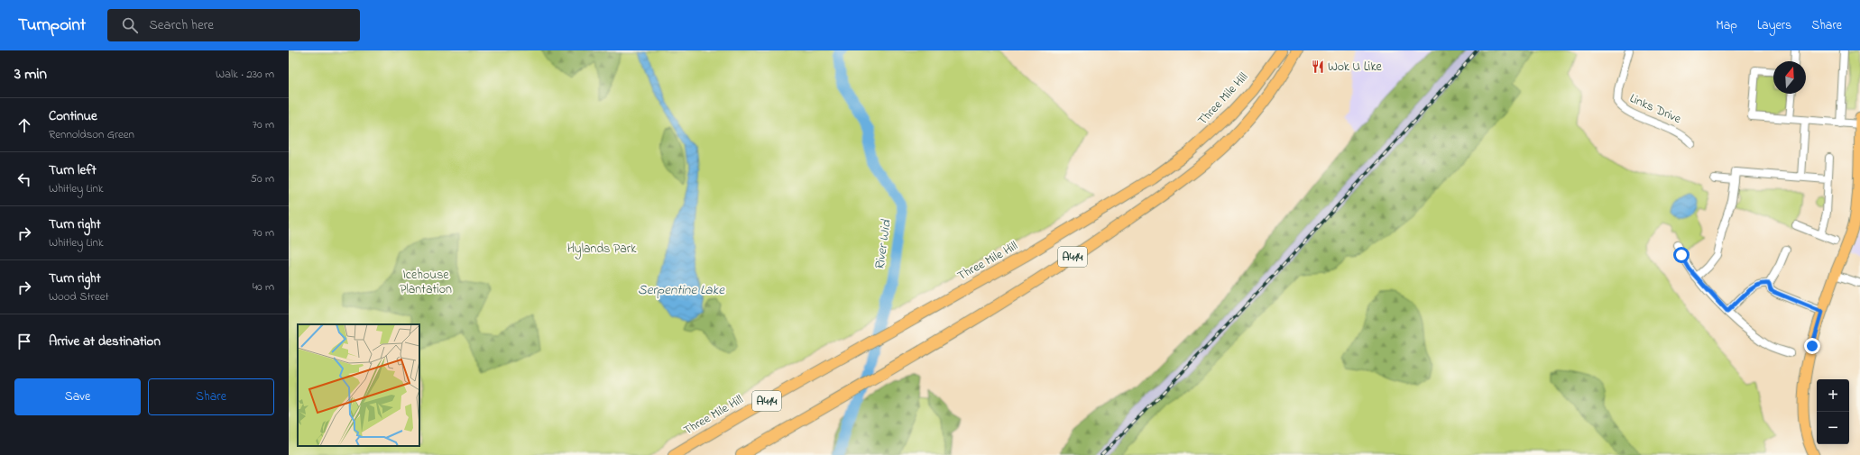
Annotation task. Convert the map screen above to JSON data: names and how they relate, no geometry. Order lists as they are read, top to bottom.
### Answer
{
  "streets": {
    "highway": ["Three Mile Hill", "A414"],
    "street": ["Links Drive"]
  },
  "water": ["River Wid", "Serpentine Lake"],
  "parks": ["Hylands Park", "Icehouse Plantation"],
  "places": {
    "restaurant": ["Wok U Like"]
  },
  "north": "top",
  "page": {
    "header": "Turnpoint",
    "search": "Search here",
    "nav": ["Map", "Layers", "Share"],
    "heading": ["3 min", "Walk · 230 m"],
    "list": [
      ["Continue", "Rennoldson Green", "70 m"],
      ["Turn left", "Whitley Link", "50 m"],
      ["Turn right", "Whitley Link", "70 m"],
      ["Turn right", "Wood Street", "40 m"],
      "Arrive at destination"
    ],
    "buttons": ["Save", "Share"],
    "map_buttons": ["+", "−"]
  }
}
